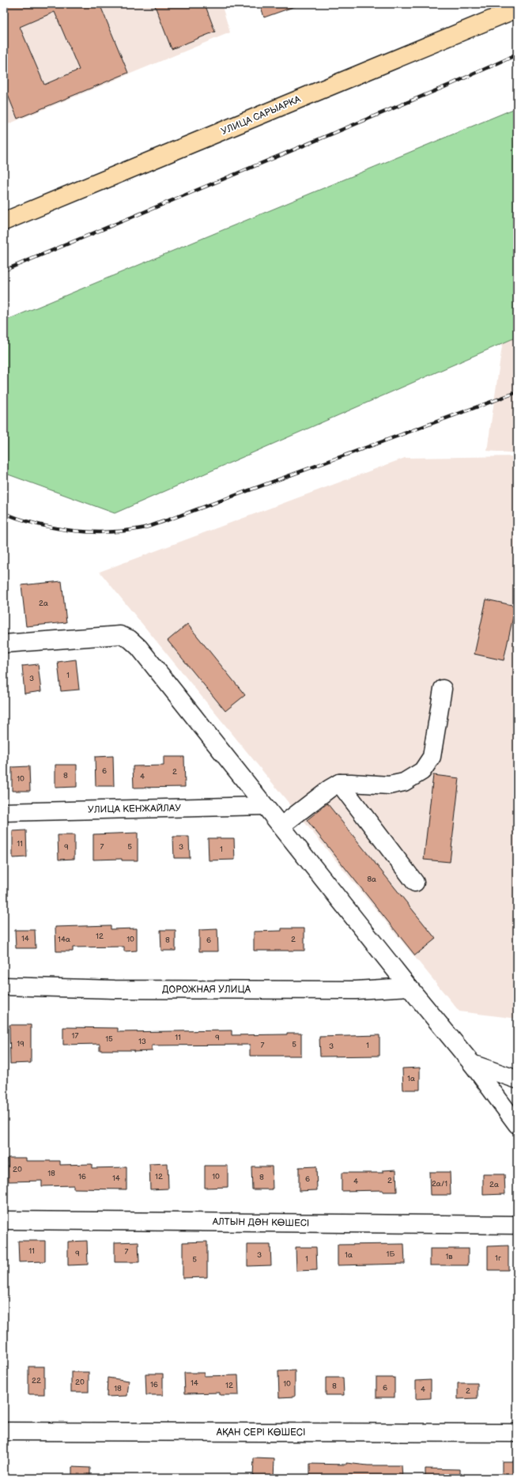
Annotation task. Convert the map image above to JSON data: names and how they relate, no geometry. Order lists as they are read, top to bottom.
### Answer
{
  "streets": {
    "main road": ["УЛИЦА САРЫАРКА"],
    "street": [
      "УЛИЦА КЕНЖАЙЛАУ",
      "ДОРОЖНАЯ УЛИЦА",
      "АЛТЫН ДӘН КӨШЕСІ",
      "АҚАН СЕРІ КӨШЕСІ"
    ]
  },
  "house_numbers": [
    "2а",
    "1",
    "3",
    "6",
    "2",
    "8",
    "4",
    "10",
    "11",
    "9",
    "7",
    "5",
    "3",
    "1",
    "8а",
    "12",
    "14",
    "14а",
    "10",
    "2",
    "8",
    "6",
    "17",
    "11",
    "9",
    "15",
    "13",
    "19",
    "5",
    "7",
    "1",
    "3",
    "1а",
    "20",
    "18",
    "16",
    "12",
    "10",
    "8",
    "14",
    "6",
    "2",
    "4",
    "2а/1",
    "2а",
    "11",
    "7",
    "9",
    "1Б",
    "3",
    "1а",
    "1в",
    "1г",
    "1",
    "5",
    "22",
    "20",
    "14",
    "10",
    "16",
    "12",
    "8",
    "6",
    "18",
    "4",
    "2"
  ]
}
